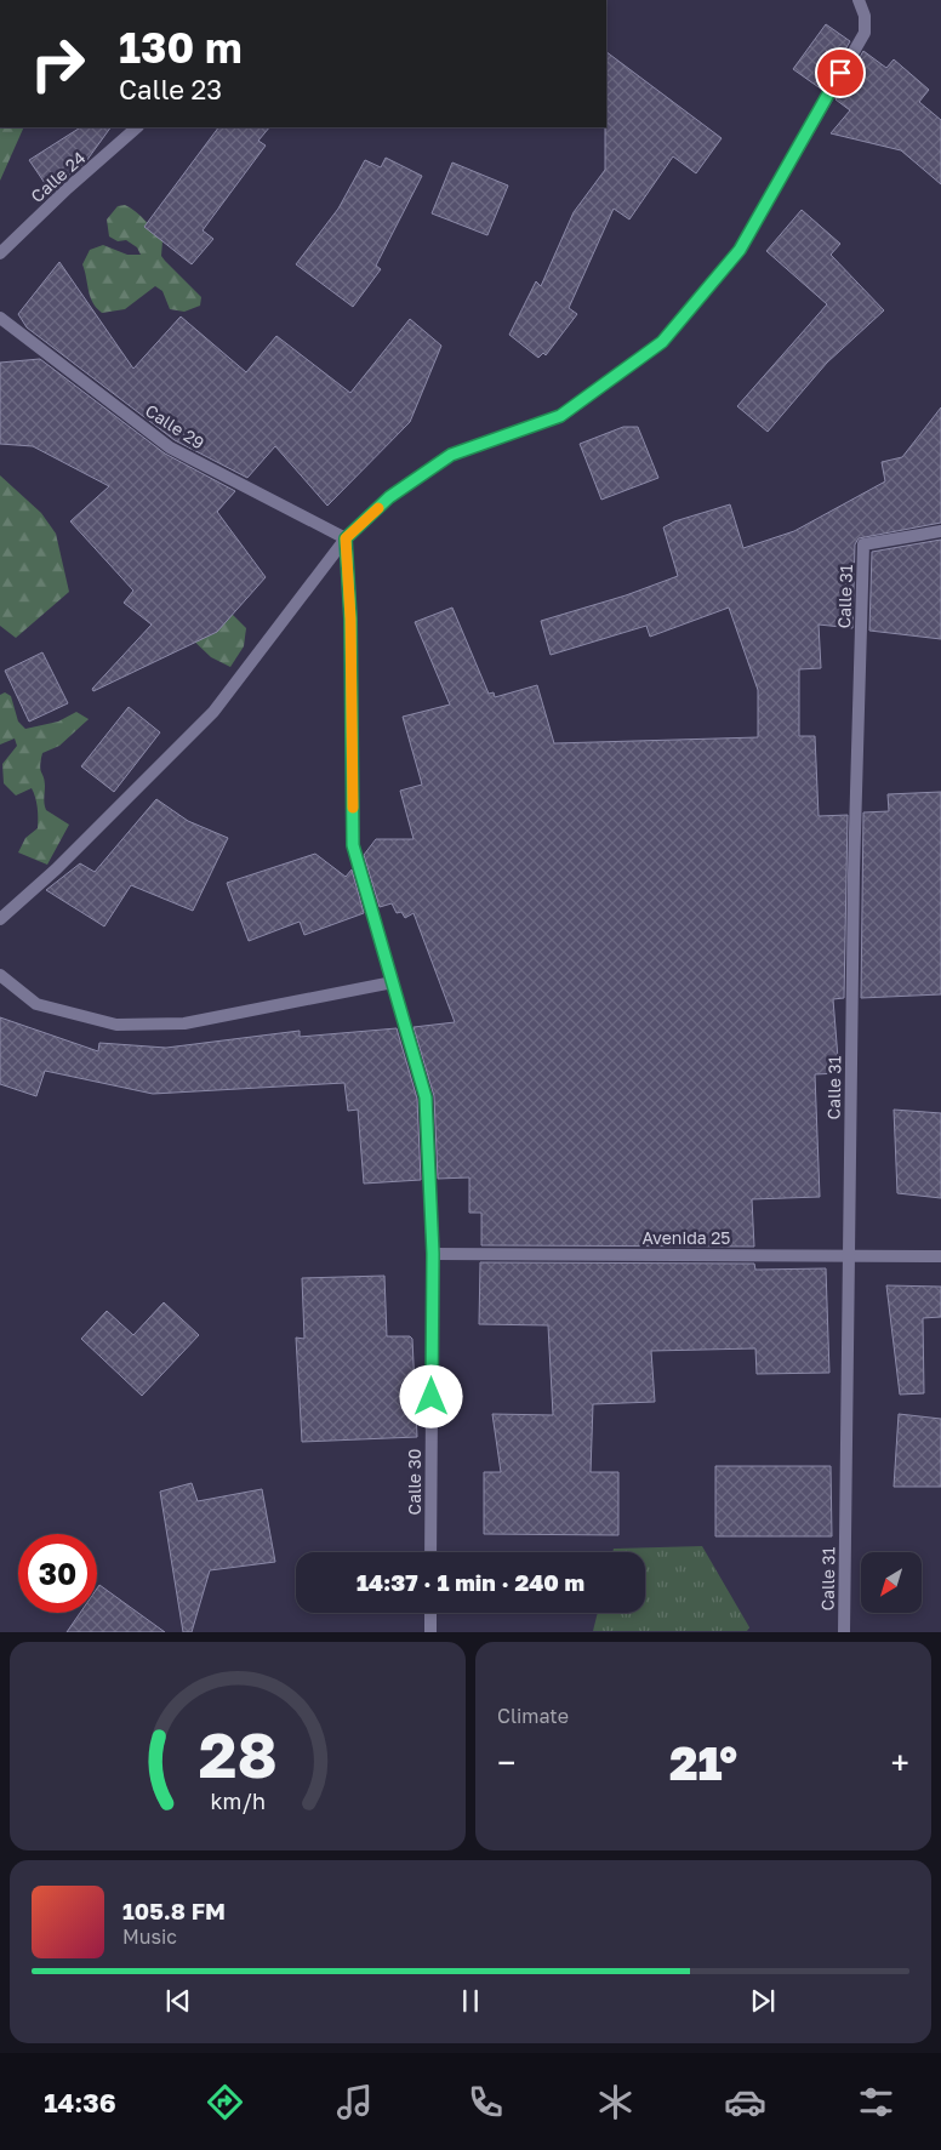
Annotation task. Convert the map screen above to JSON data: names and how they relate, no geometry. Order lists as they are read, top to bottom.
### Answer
{
  "streets": {
    "street": [
      "Calle 24",
      "Calle 29",
      "Calle 31",
      "Avenida 25",
      "Calle 30"
    ]
  },
  "crossings": [
    ["Calle 29", "Calle 30"],
    ["Calle 31", "Avenida 25"],
    ["Avenida 25", "Calle 30"]
  ],
  "north": "bottom left",
  "page": {
    "turn": ["130 m", "Calle 23"],
    "limit": "30",
    "trip": "14:37 · 1 min · 240 m",
    "tile": "Climate",
    "heat": ["−", "21°", "+"],
    "song": ["105.8 FM", "Music"],
    "tabs": "14:36",
    "gauge": ["28", "km/h"]
  }
}
